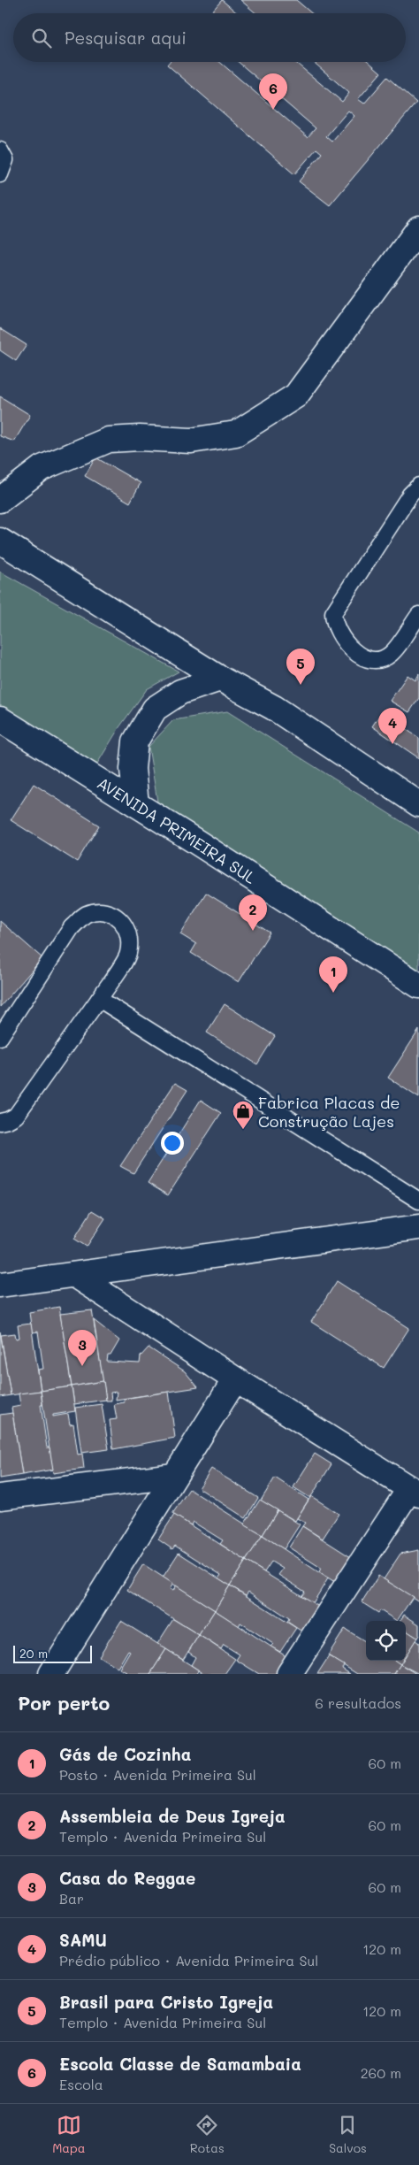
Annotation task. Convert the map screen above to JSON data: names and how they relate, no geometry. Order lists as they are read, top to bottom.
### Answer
{
  "streets": {
    "street": ["AVENIDA PRIMEIRA SUL"]
  },
  "places": {
    "shop": ["Fabrica Placas de Construção Lajes"]
  },
  "scale_bar": "20 m",
  "page": {
    "search": "Pesquisar aqui",
    "pins": [
      "6",
      "5",
      "4",
      "2",
      "1",
      "3"
    ],
    "scale": "20 m",
    "heading": ["Por perto", "6 resultados"],
    "list": [
      {
        "mark": "1",
        "name": "Gás de Cozinha",
        "note": "Posto · Avenida Primeira Sul",
        "value": "60 m"
      },
      {
        "mark": "2",
        "name": "Assembleia de Deus Igreja",
        "note": "Templo · Avenida Primeira Sul",
        "value": "60 m"
      },
      {
        "mark": "3",
        "name": "Casa do Reggae",
        "note": "Bar",
        "value": "60 m"
      },
      {
        "mark": "4",
        "name": "SAMU",
        "note": "Prédio público · Avenida Primeira Sul",
        "value": "120 m"
      },
      {
        "mark": "5",
        "name": "Brasil para Cristo Igreja",
        "note": "Templo · Avenida Primeira Sul",
        "value": "120 m"
      },
      {
        "mark": "6",
        "name": "Escola Classe de Samambaia",
        "note": "Escola",
        "value": "260 m"
      }
    ],
    "nav": ["Mapa", "Rotas", "Salvos"]
  }
}
